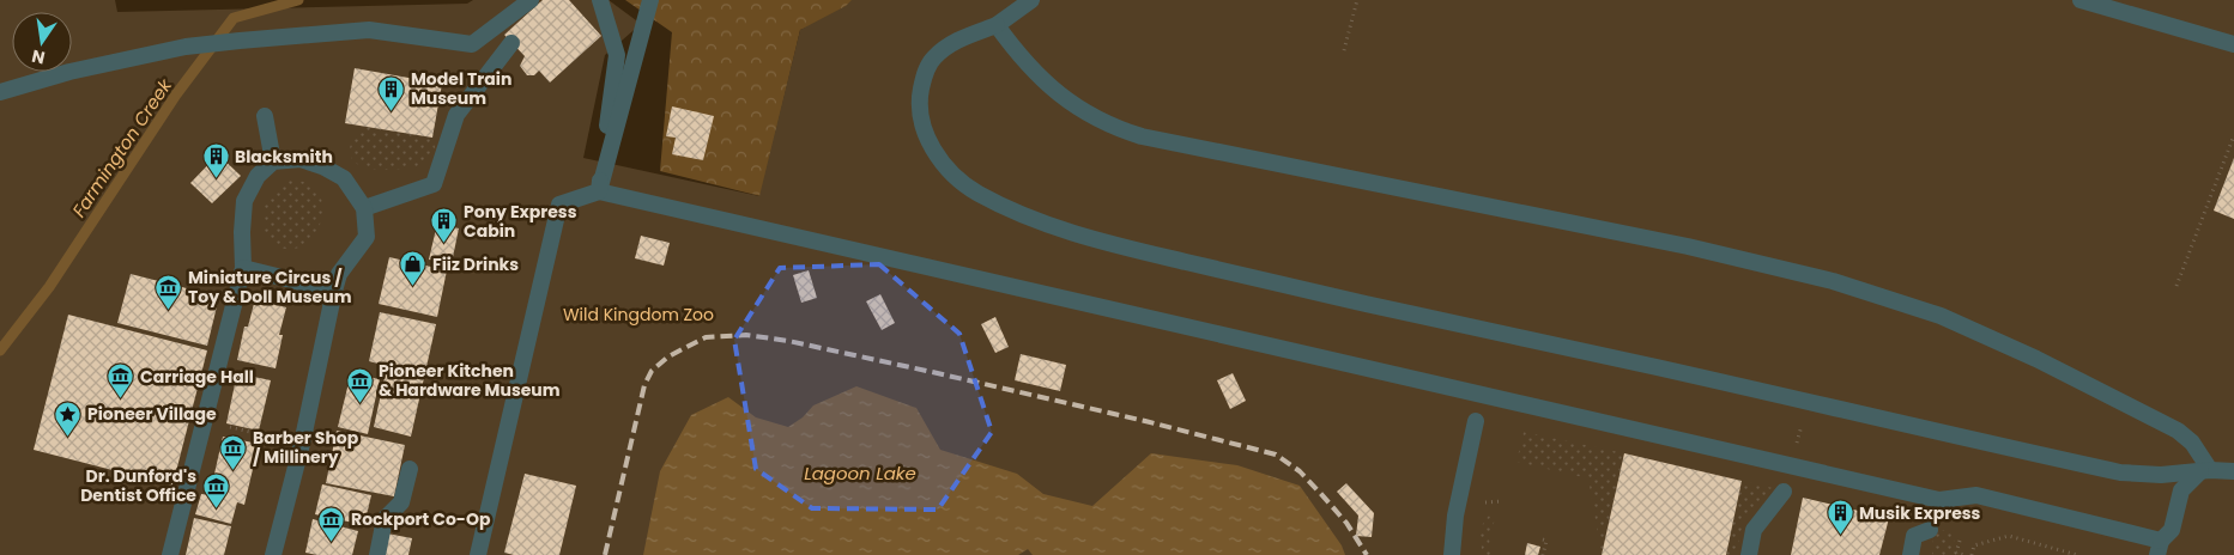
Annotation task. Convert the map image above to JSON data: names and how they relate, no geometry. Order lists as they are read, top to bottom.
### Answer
{
  "water": ["Farmington Creek", "Lagoon Lake"],
  "parks": ["Wild Kingdom Zoo"],
  "places": {
    "building": [
      "Model Train Museum",
      "Blacksmith",
      "Pony Express Cabin",
      "Musik Express"
    ],
    "shop": ["Fiiz Drinks"],
    "museum": [
      "Miniature Circus / Toy & Doll Museum",
      "Carriage Hall",
      "Pioneer Kitchen & Hardware Museum",
      "Barber Shop / Millinery",
      "Dr. Dunford's Dentist Office",
      "Rockport Co-Op"
    ],
    "place": ["Pioneer Village"]
  },
  "north": "bottom"
}
